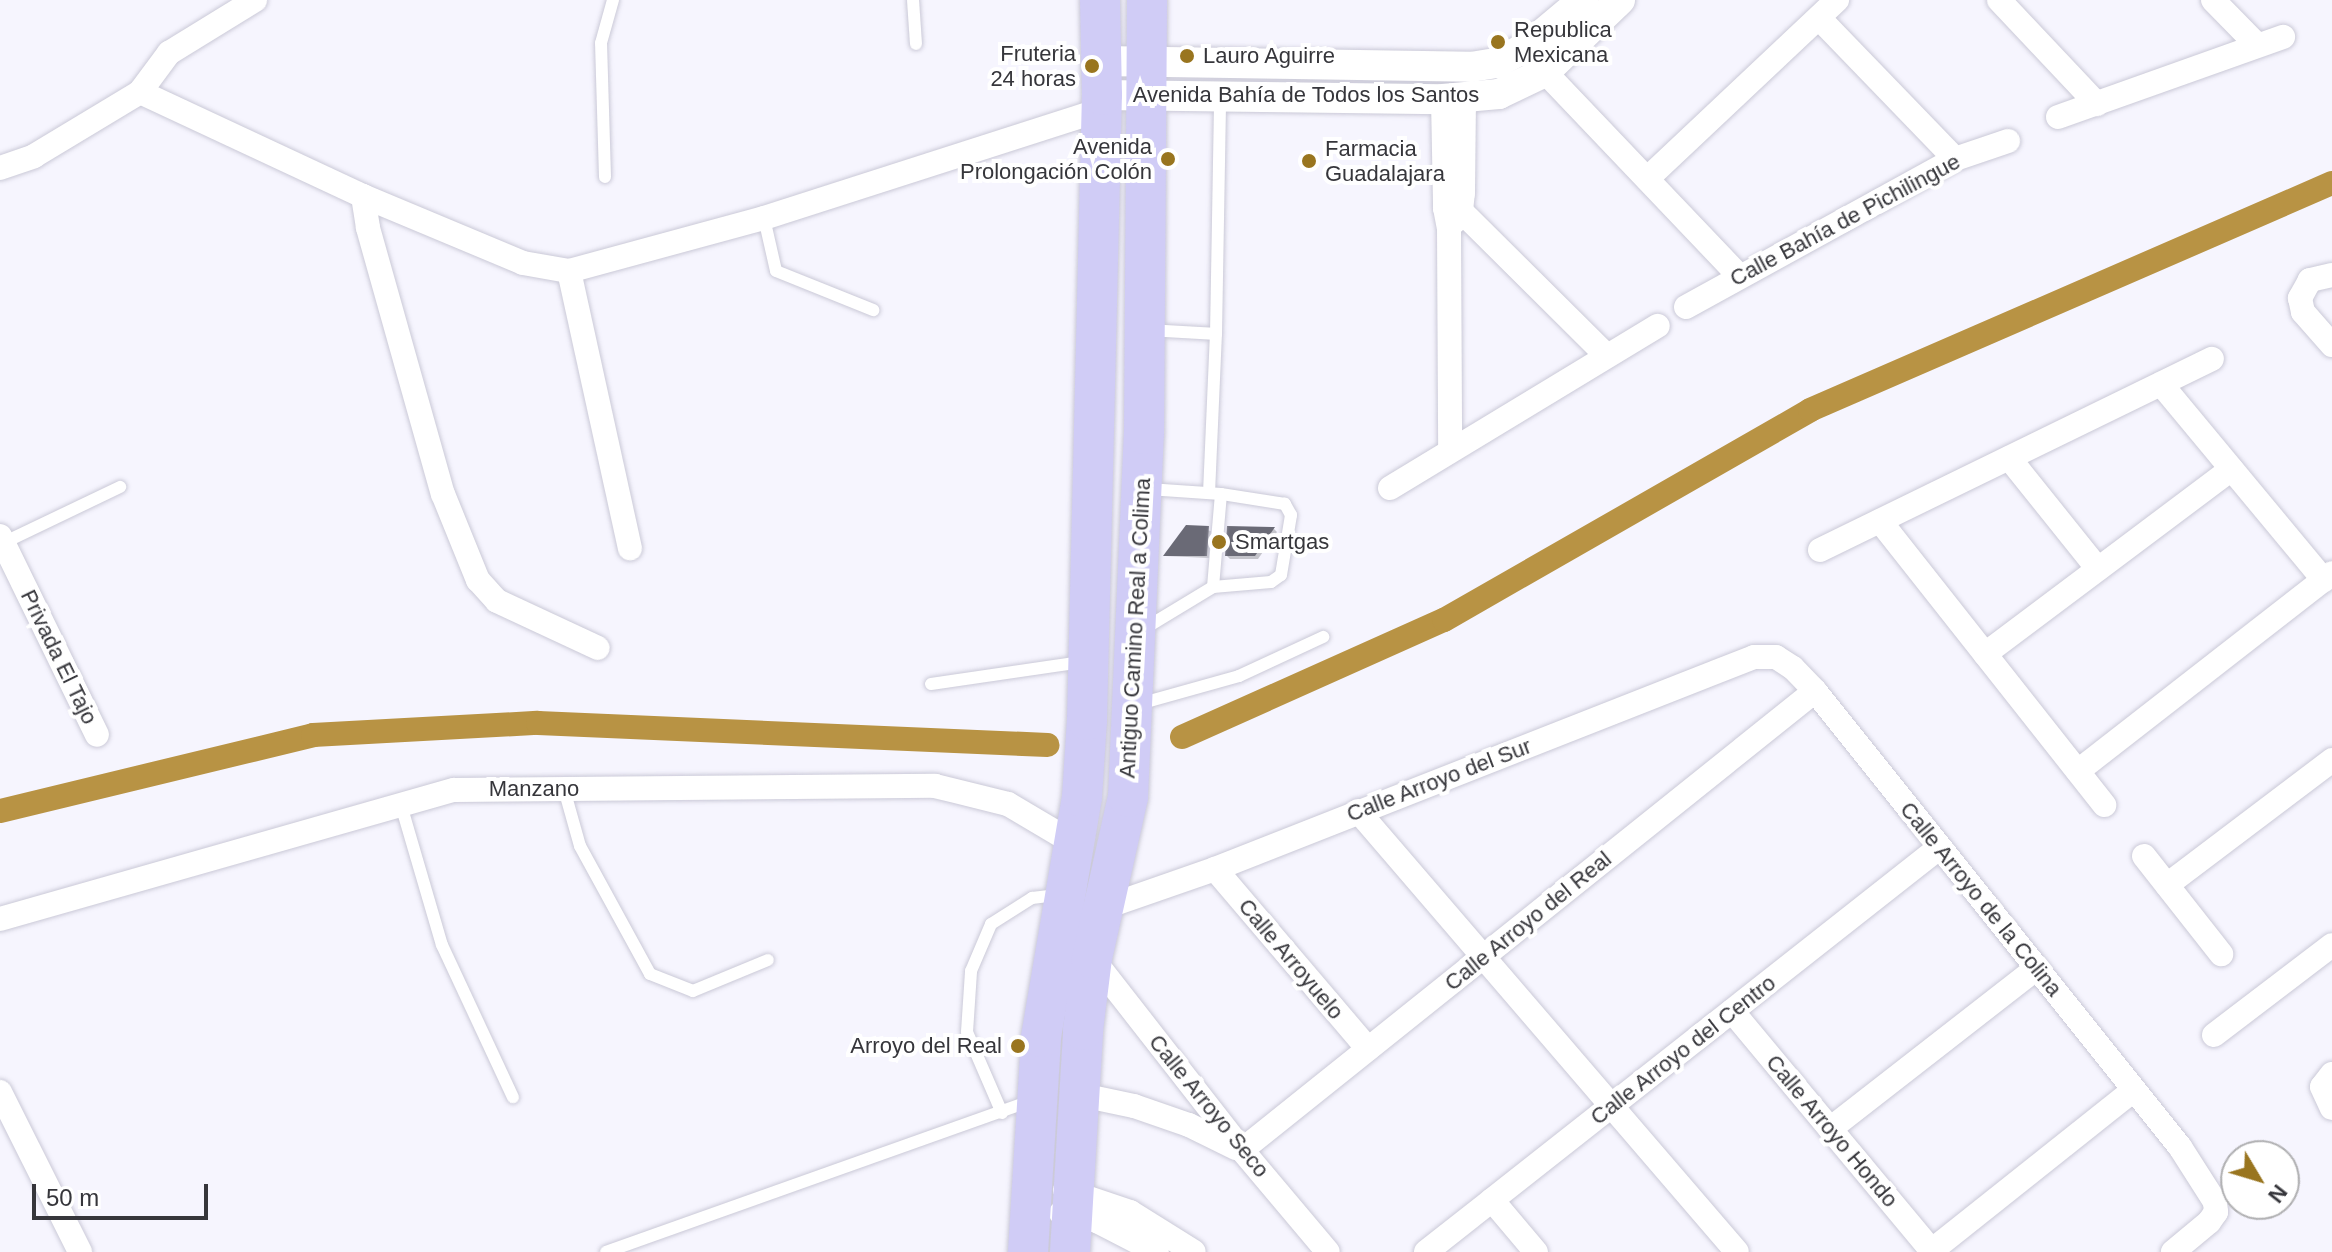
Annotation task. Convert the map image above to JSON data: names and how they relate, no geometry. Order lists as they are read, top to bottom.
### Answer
{
  "streets": {
    "main road": ["Antiguo Camino Real a Colima"],
    "street": [
      "Avenida Bahía de Todos los Santos",
      "Calle Bahía de Pichilingue",
      "Privada El Tajo",
      "Calle Arroyo del Sur",
      "Manzano",
      "Calle Arroyo de la Colina",
      "Calle Arroyo del Real",
      "Calle Arroyuelo",
      "Calle Arroyo del Centro",
      "Calle Arroyo Seco",
      "Calle Arroyo Hondo"
    ]
  },
  "crossings": [
    ["Avenida Bahía de Todos los Santos", "Antiguo Camino Real a Colima"],
    ["Antiguo Camino Real a Colima", "Calle Arroyo del Sur"],
    ["Antiguo Camino Real a Colima", "Manzano"],
    ["Antiguo Camino Real a Colima", "Calle Arroyo Seco"],
    ["Calle Arroyo del Sur", "Calle Arroyo de la Colina"],
    ["Calle Arroyo del Sur", "Calle Arroyuelo"],
    ["Calle Arroyo de la Colina", "Calle Arroyo del Real"],
    ["Calle Arroyo de la Colina", "Calle Arroyo del Centro"],
    ["Calle Arroyo del Real", "Calle Arroyuelo"],
    ["Calle Arroyo del Real", "Calle Arroyo Seco"],
    ["Calle Arroyo del Centro", "Calle Arroyo Hondo"]
  ],
  "places": [
    "Republica Mexicana",
    "Lauro Aguirre",
    "Fruteria 24 horas",
    "Avenida Prolongación Colón",
    "Farmacia Guadalajara",
    "Smartgas",
    "Arroyo del Real"
  ],
  "scale_bar": "50 m",
  "north": "bottom right"
}
